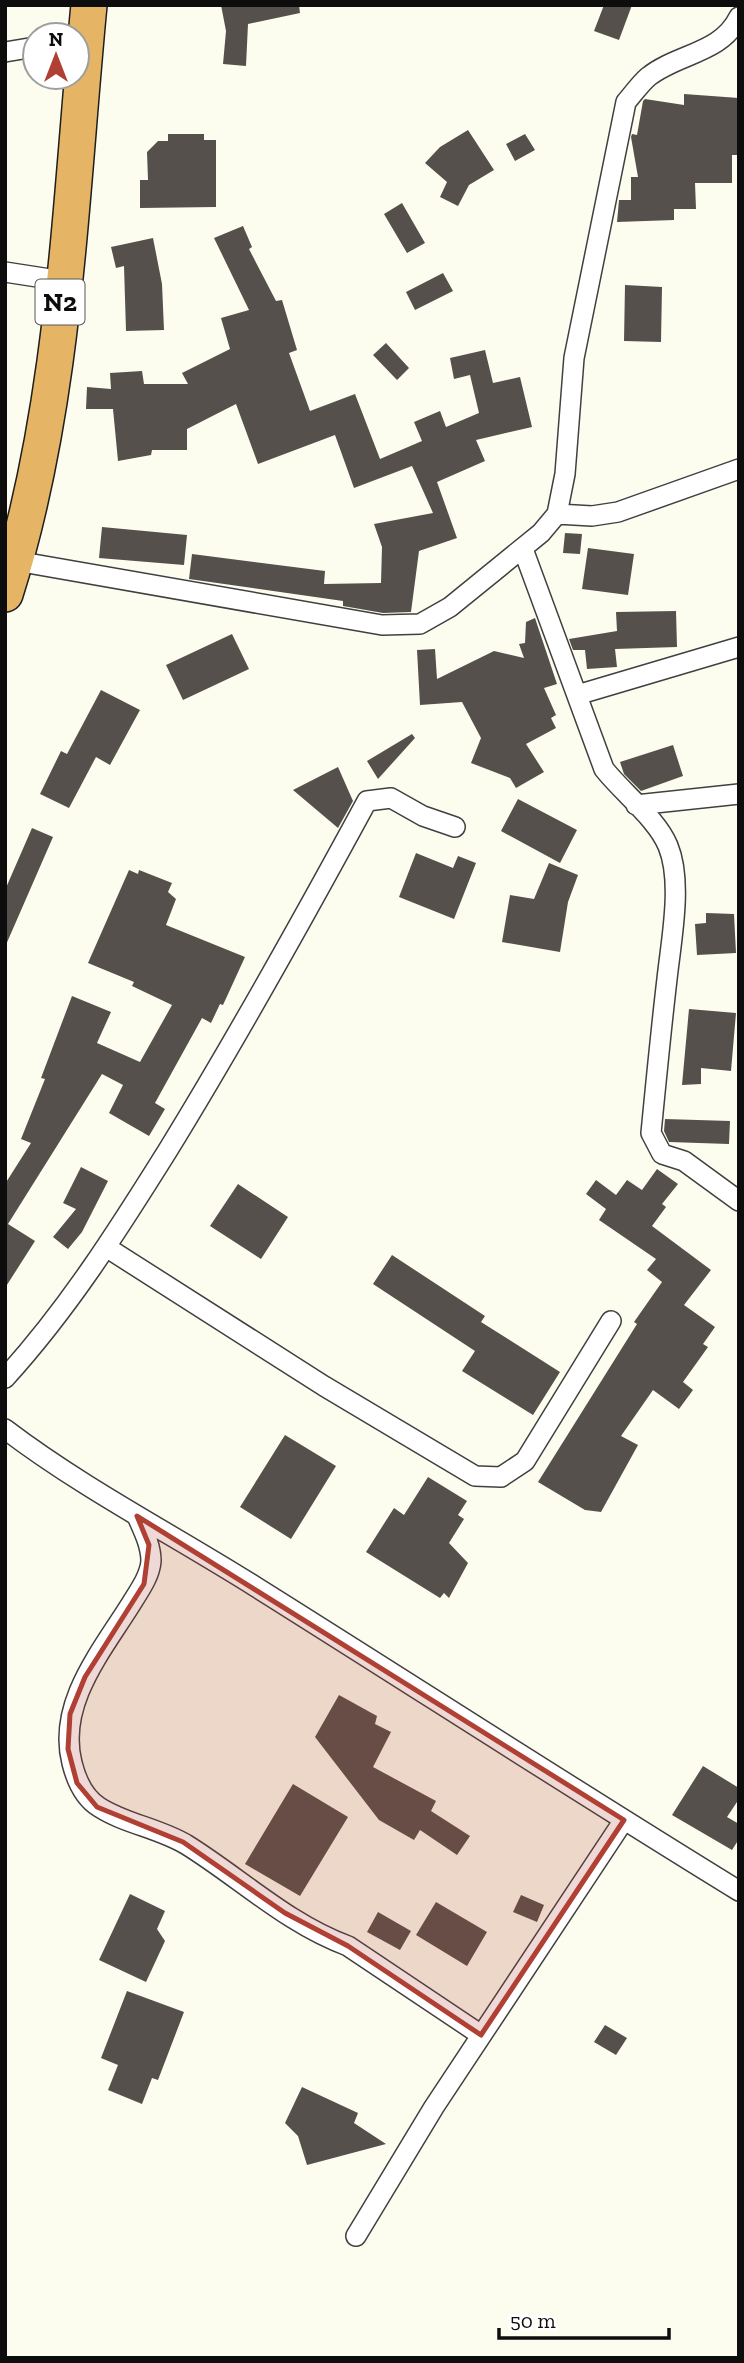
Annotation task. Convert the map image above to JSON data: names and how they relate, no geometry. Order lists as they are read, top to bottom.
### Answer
{
  "streets": {
    "highway": ["N2"]
  },
  "scale_bar": "50 m",
  "north": "top"
}
